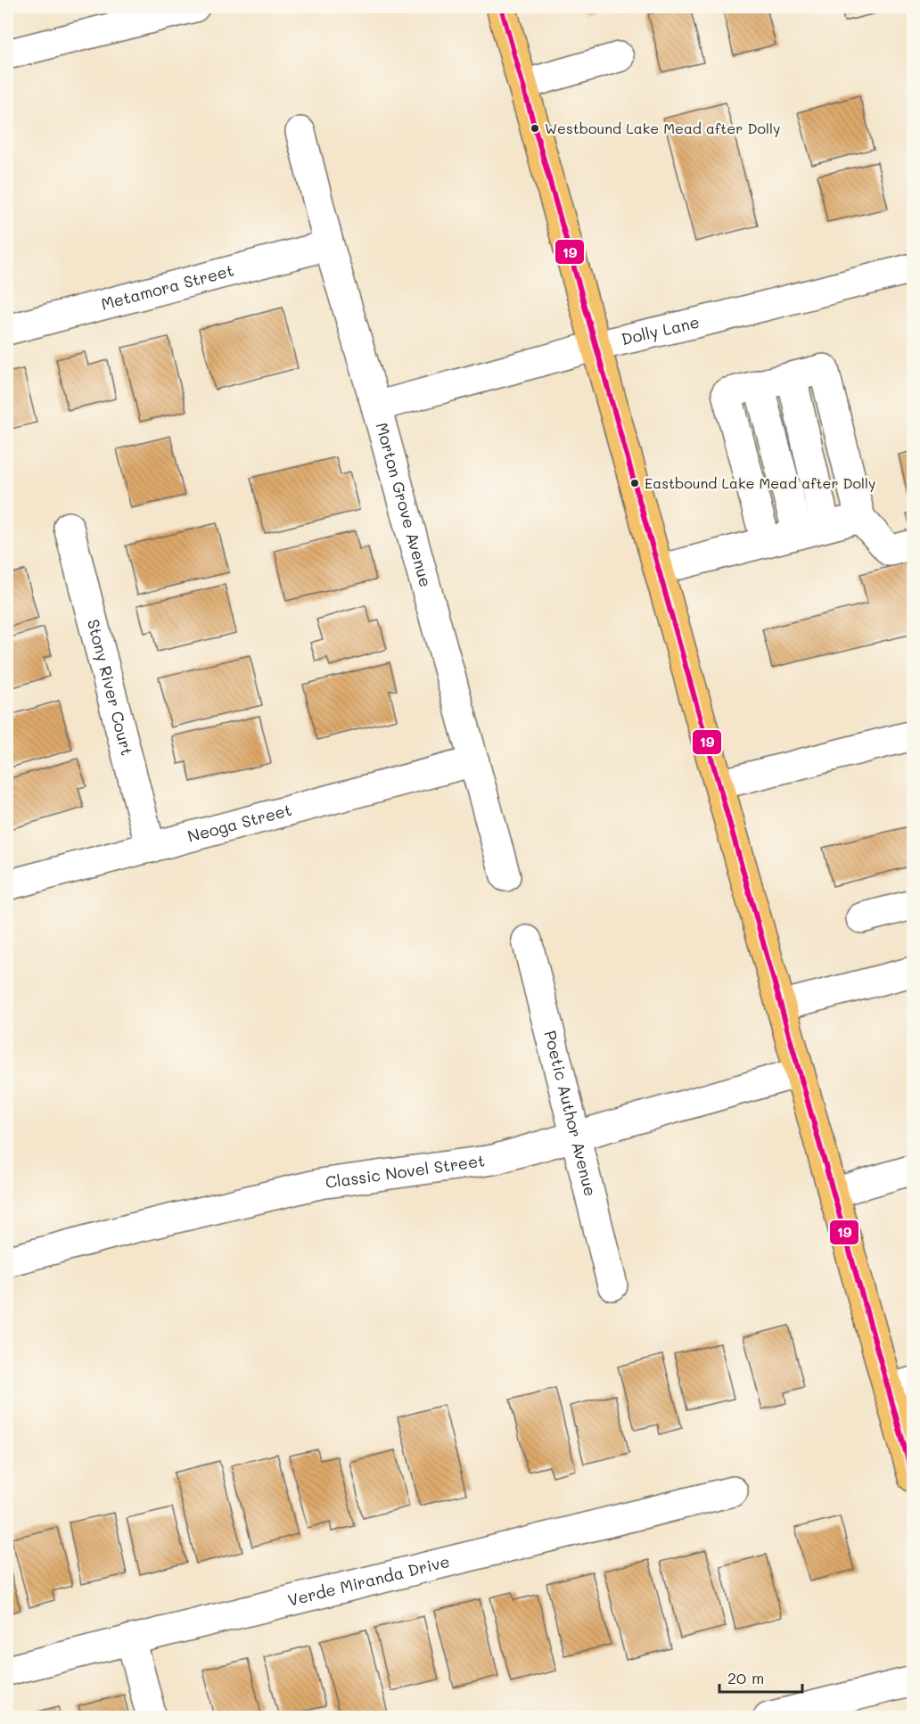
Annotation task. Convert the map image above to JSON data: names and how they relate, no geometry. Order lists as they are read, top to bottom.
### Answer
{
  "streets": {
    "street": [
      "Metamora Street",
      "Dolly Lane",
      "Morton Grove Avenue",
      "Stony River Court",
      "Neoga Street",
      "Poetic Author Avenue",
      "Classic Novel Street",
      "Verde Miranda Drive"
    ]
  },
  "crossings": [
    ["Metamora Street", "Morton Grove Avenue"],
    ["Dolly Lane", "Morton Grove Avenue"],
    ["Morton Grove Avenue", "Neoga Street"],
    ["Stony River Court", "Neoga Street"],
    ["Poetic Author Avenue", "Classic Novel Street"]
  ],
  "places": ["Westbound Lake Mead after Dolly", "Eastbound Lake Mead after Dolly"],
  "lines": ["transit line 19"],
  "scale_bar": "20 m"
}
